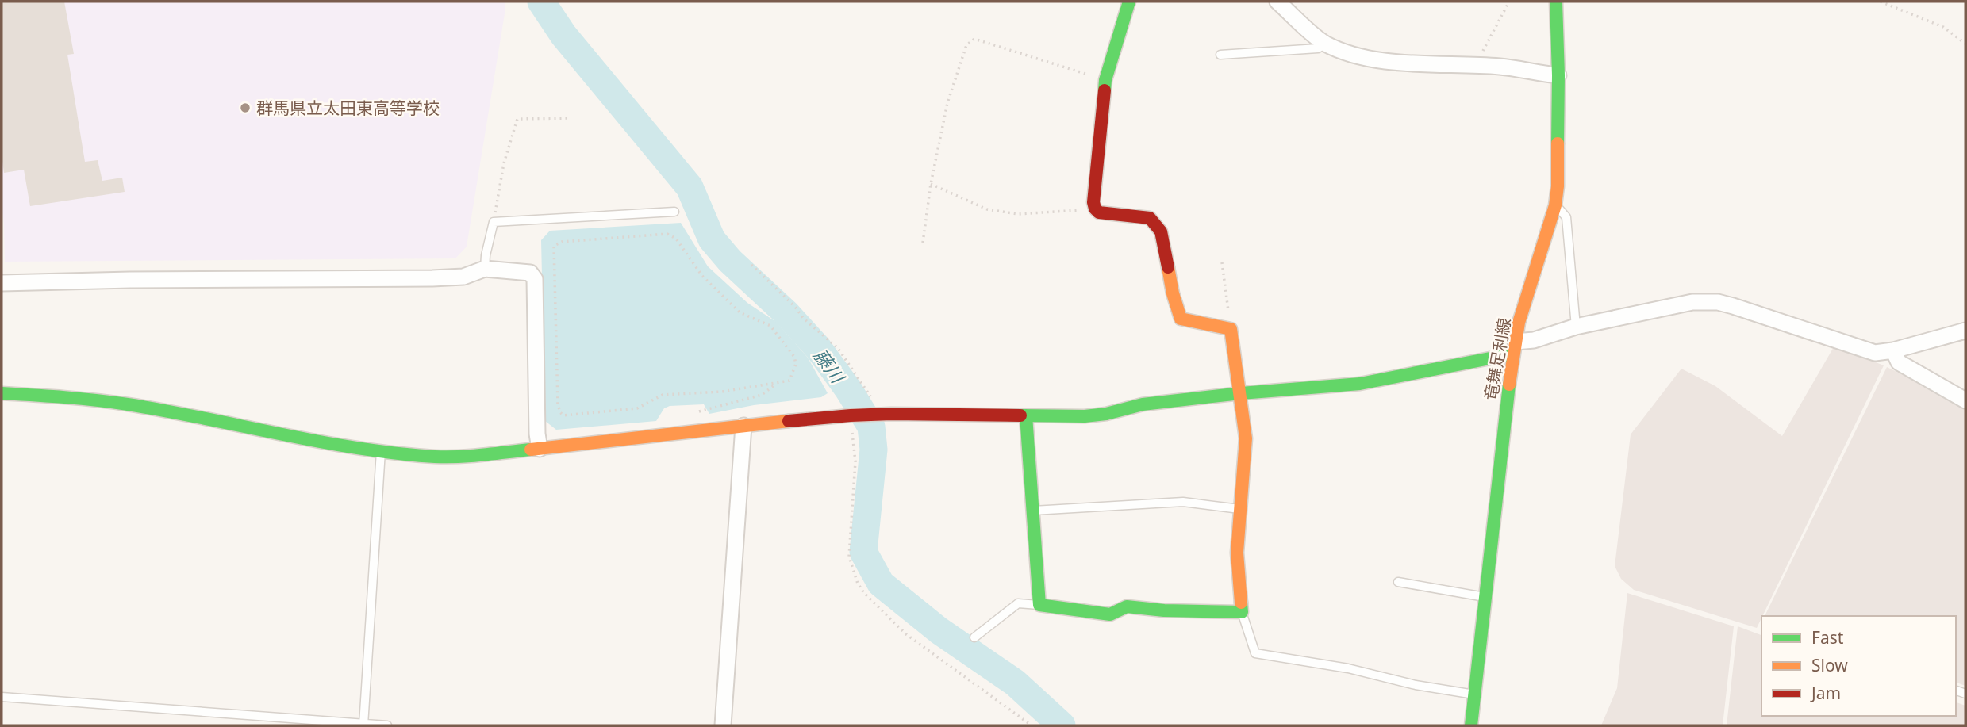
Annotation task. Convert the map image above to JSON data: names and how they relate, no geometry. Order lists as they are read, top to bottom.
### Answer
{
  "streets": {
    "street": ["竜舞足利線"]
  },
  "water": ["藤川"],
  "places": ["群馬県立太田東高等学校"],
  "legend": ["Fast", "Slow", "Jam"]
}
